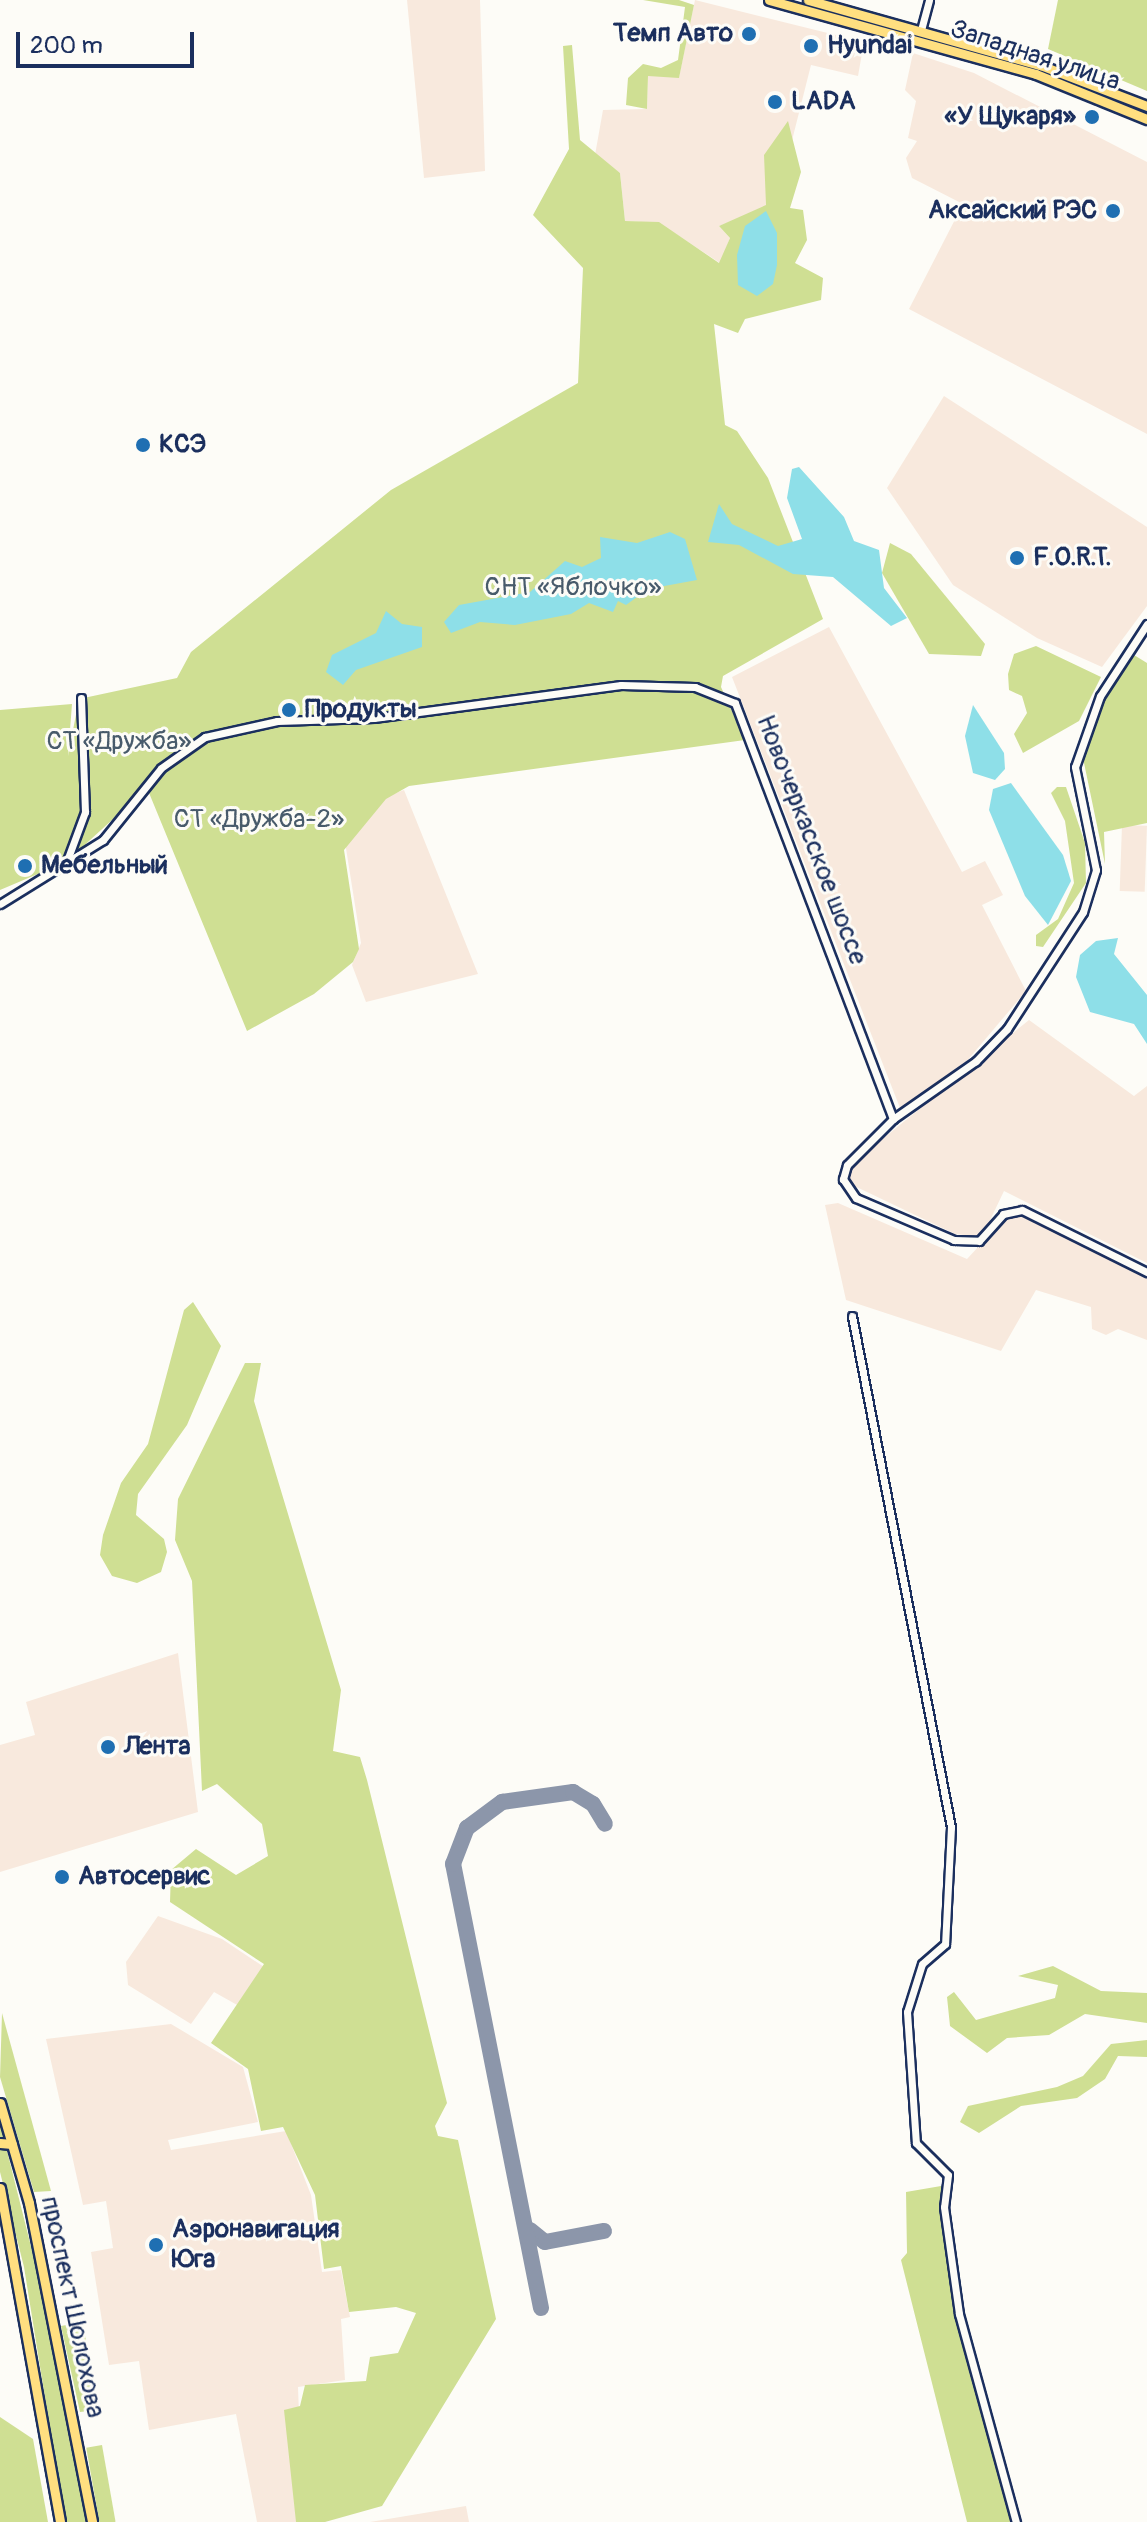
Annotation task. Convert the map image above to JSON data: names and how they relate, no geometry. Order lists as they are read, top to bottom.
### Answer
{
  "streets": {
    "main road": ["Западная улица", "проспект Шолохова"],
    "street": ["Новочеркасское шоссе"]
  },
  "parks": ["СНТ «Яблочко»", "СТ «Дружба»", "СТ «Дружба-2»"],
  "places": [
    "Темп Авто",
    "Hyundai",
    "LADA",
    "«У Щукаря»",
    "Аксайский РЭС",
    "КСЭ",
    "F.O.R.T.",
    "Продукты",
    "Мебельный",
    "Лента",
    "Автосервис",
    "Аэронавигация Юга"
  ],
  "scale_bar": "200 m"
}
